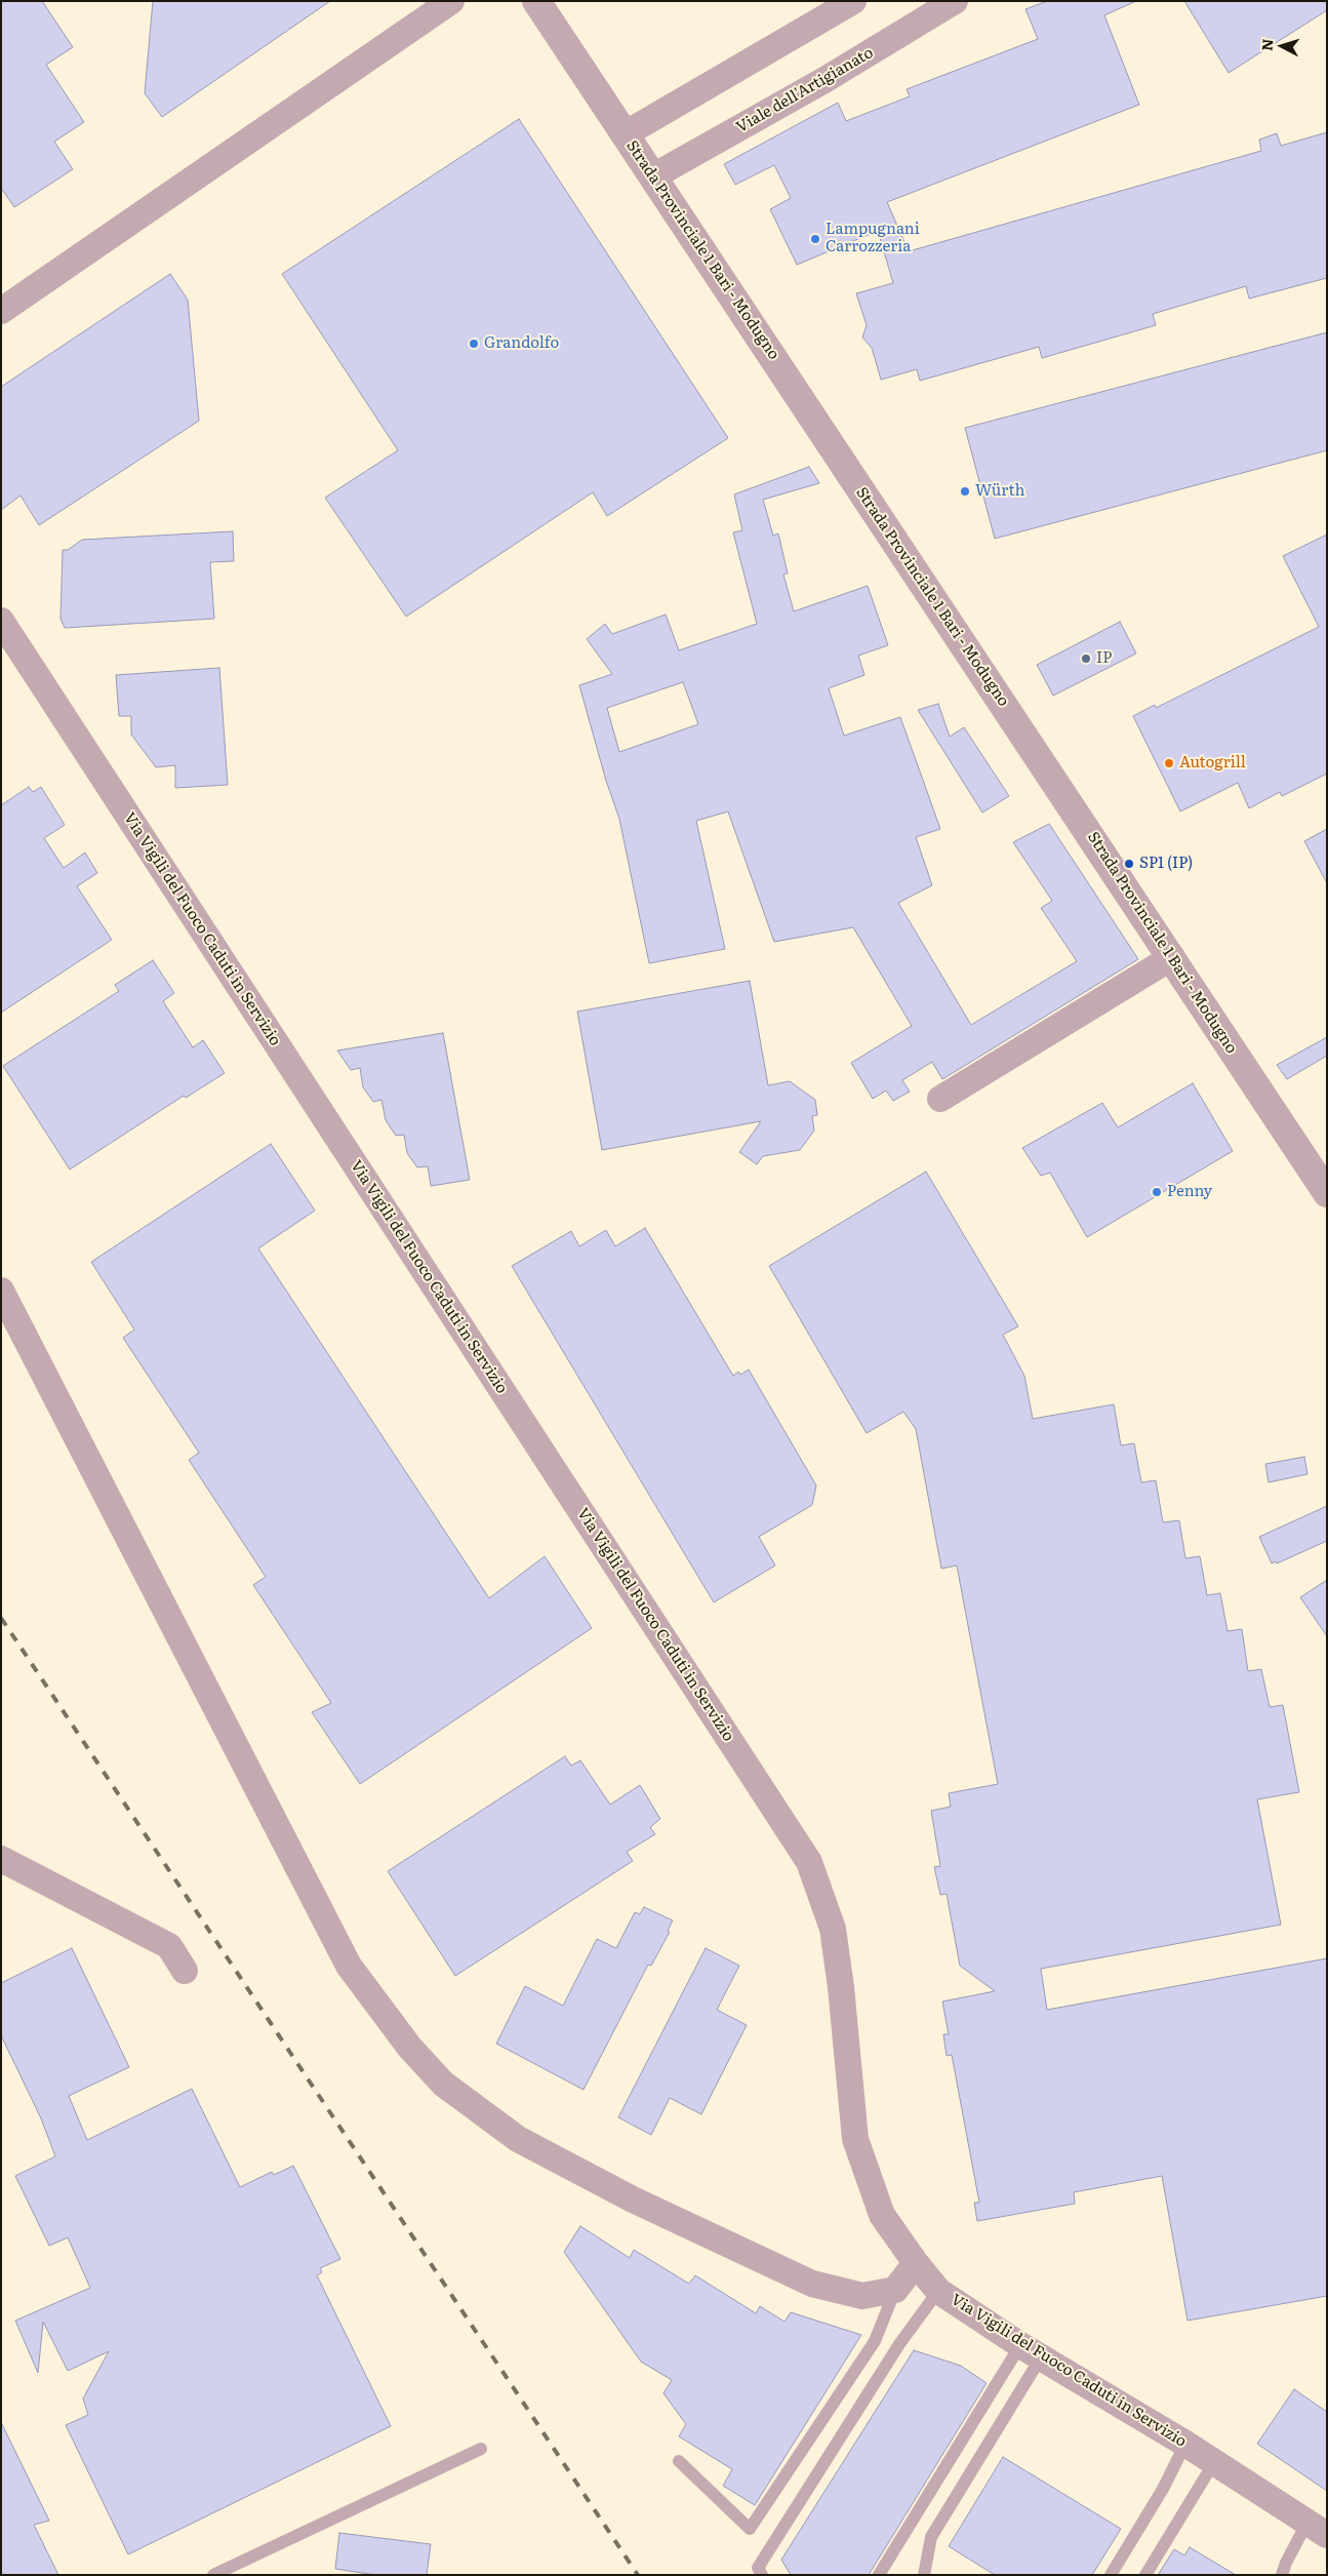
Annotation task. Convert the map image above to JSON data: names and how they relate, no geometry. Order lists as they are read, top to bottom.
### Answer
{
  "streets": {
    "street": ["Viale dell'Artigianato", "Strada Provinciale 1 Bari - Modugno", "Via Vigili del Fuoco Caduti in Servizio"]
  },
  "crossings": [
    ["Viale dell'Artigianato", "Strada Provinciale 1 Bari - Modugno"]
  ],
  "places": [
    "Lampugnani Carrozzeria",
    "Grandolfo",
    "Würth",
    "IP",
    "Autogrill",
    "SP1 (IP)",
    "Penny"
  ],
  "north": "left"
}
